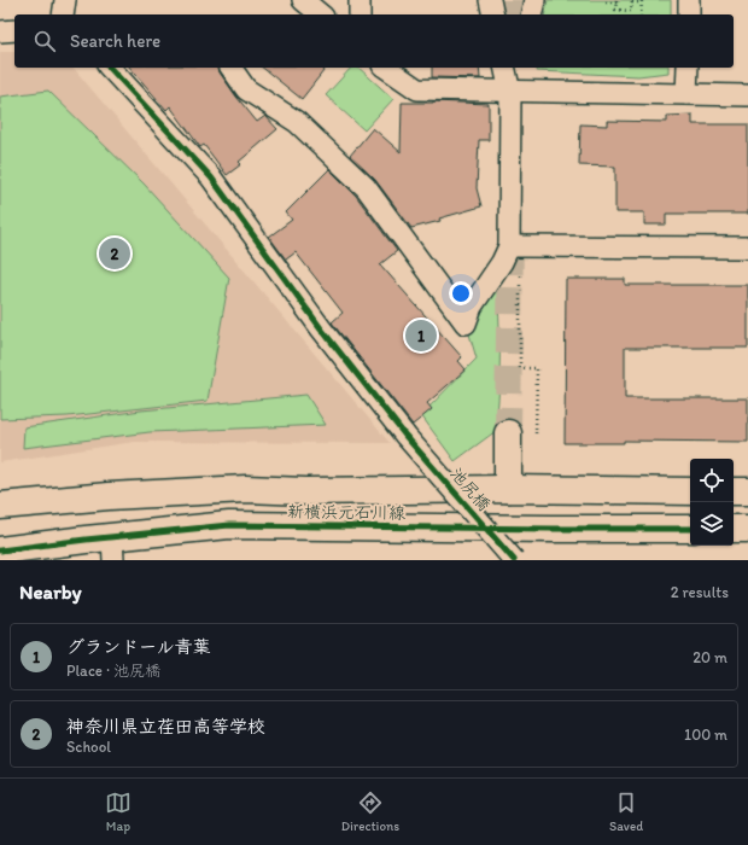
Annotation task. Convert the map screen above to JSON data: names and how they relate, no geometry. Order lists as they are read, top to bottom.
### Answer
{
  "streets": {
    "street": ["池尻橋", "新横浜元石川線"]
  },
  "page": {
    "search": "Search here",
    "pins": ["2", "1"],
    "heading": ["Nearby", "2 results"],
    "list": [
      {
        "mark": "1",
        "name": "グランドール青葉",
        "note": "Place · 池尻橋",
        "value": "20 m"
      },
      {
        "mark": "2",
        "name": "神奈川県立荏田高等学校",
        "note": "School",
        "value": "100 m"
      }
    ],
    "nav": ["Map", "Directions", "Saved"]
  }
}
